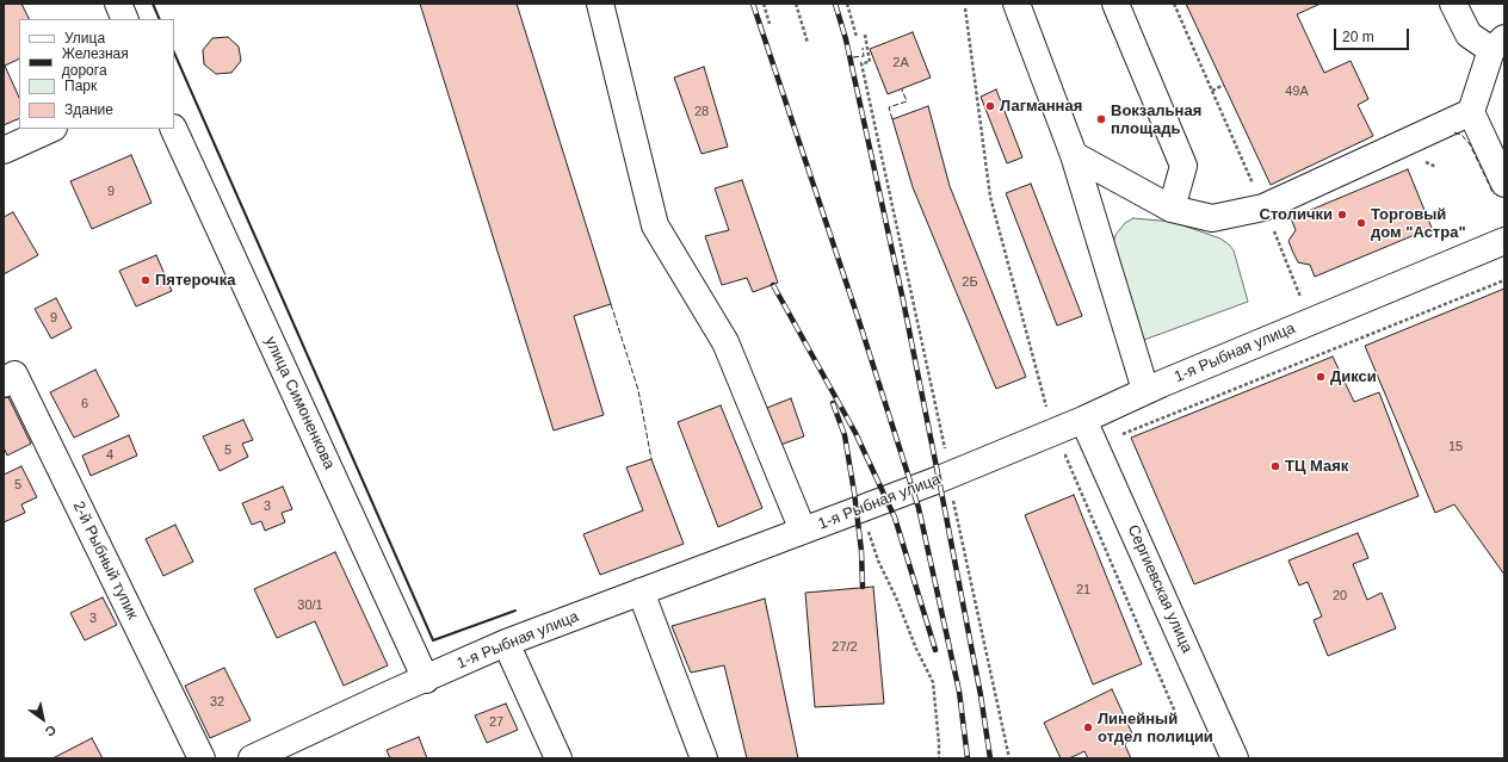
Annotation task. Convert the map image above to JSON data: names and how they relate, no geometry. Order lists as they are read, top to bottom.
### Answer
{
  "streets": {
    "street": [
      "1-я Рыбная улица",
      "улица Симоненкова",
      "2-й Рыбный тупик",
      "Сергиевская улица"
    ]
  },
  "crossings": [
    ["1-я Рыбная улица", "улица Симоненкова"],
    ["1-я Рыбная улица", "Сергиевская улица"]
  ],
  "places": [
    "Лагманная",
    "Вокзальная площадь",
    "Столички",
    "Торговый дом \"Астра\"",
    "Пятерочка",
    "Дикси",
    "ТЦ Маяк",
    "Линейный отдел полиции"
  ],
  "house_numbers": [
    "2А",
    "49А",
    "28",
    "9",
    "2Б",
    "9",
    "6",
    "15",
    "5",
    "4",
    "5",
    "3",
    "21",
    "20",
    "30/1",
    "3",
    "27/2",
    "32",
    "27"
  ],
  "legend": [
    "Улица",
    "Железная дорога",
    "Парк",
    "Здание"
  ],
  "scale_bar": "20 m",
  "north": "bottom right"
}
